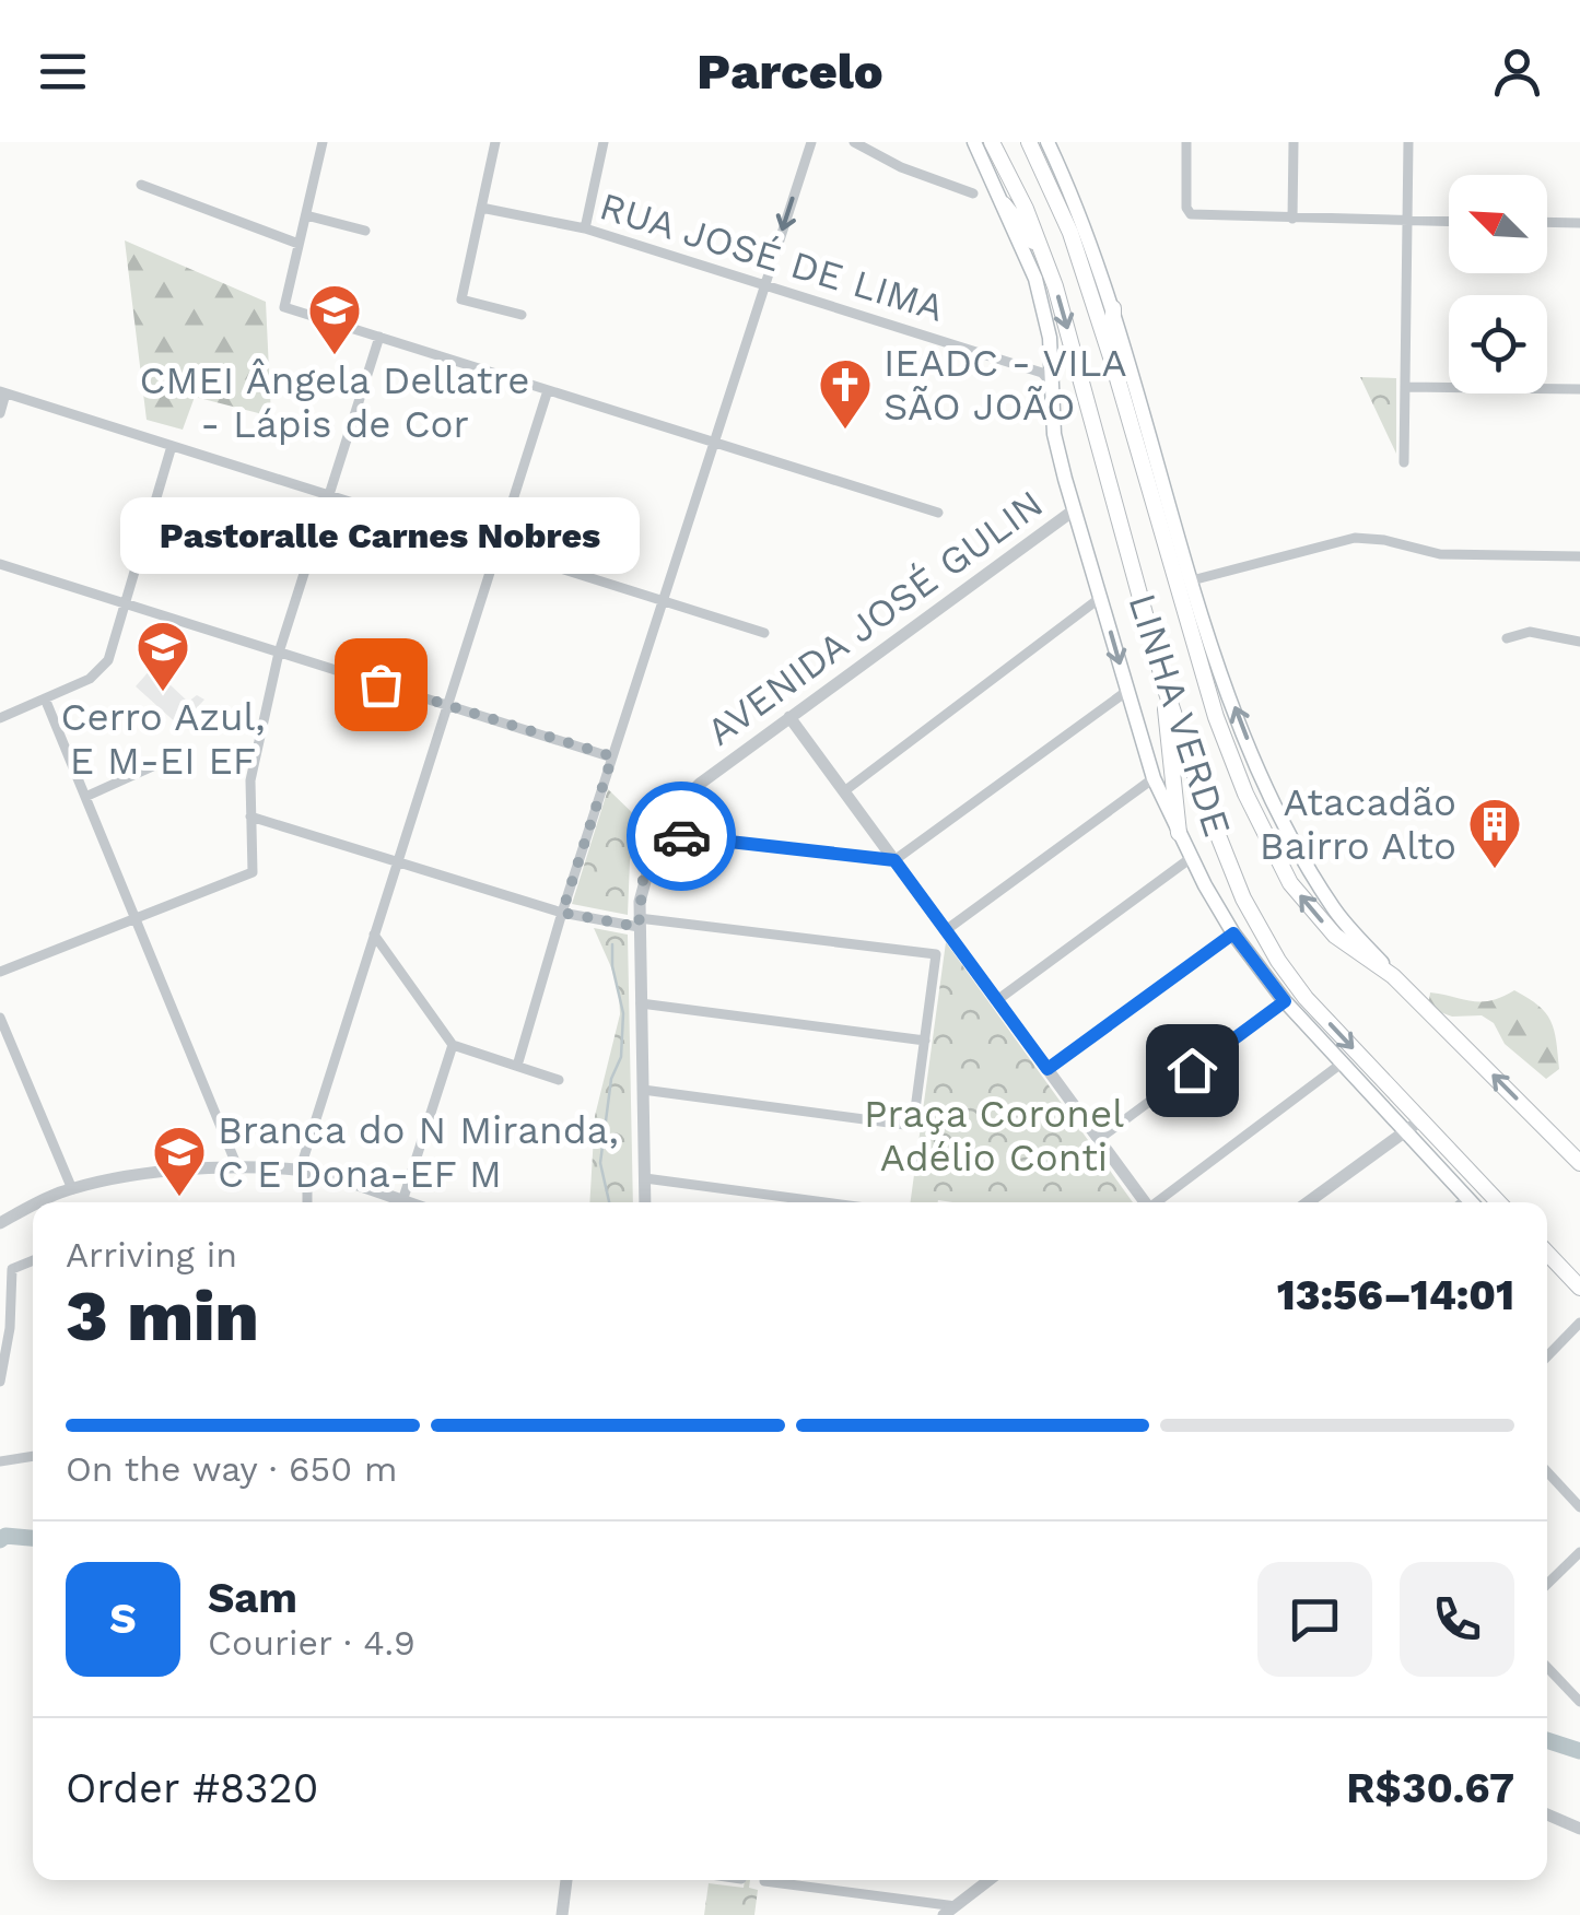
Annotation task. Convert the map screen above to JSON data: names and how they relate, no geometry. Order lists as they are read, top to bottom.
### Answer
{
  "streets": {
    "highway": ["LINHA VERDE"],
    "street": ["RUA JOSÉ DE LIMA", "AVENIDA JOSÉ GULIN"]
  },
  "parks": ["Praça Coronel Adélio Conti"],
  "places": {
    "school or university": ["CMEI Ângela Dellatre - Lápis de Cor", "Cerro Azul, E M-EI EF", "Branca do N Miranda, C E Dona-EF M"],
    "church": ["IEADC - VILA SÃO JOÃO"],
    "other": ["Pastoralle Carnes Nobres"],
    "building": ["Atacadão Bairro Alto"]
  },
  "north": "top left",
  "page": {
    "header": "Parcelo",
    "bubble": "Pastoralle Carnes Nobres",
    "heading": ["3 min", "Arriving in", "13:56–14:01"],
    "panel": [
      "Sam",
      "Courier · 4.9",
      "Order #8320",
      "R$30.67"
    ],
    "bar": "On the way · 650 m",
    "round": "S"
  }
}
